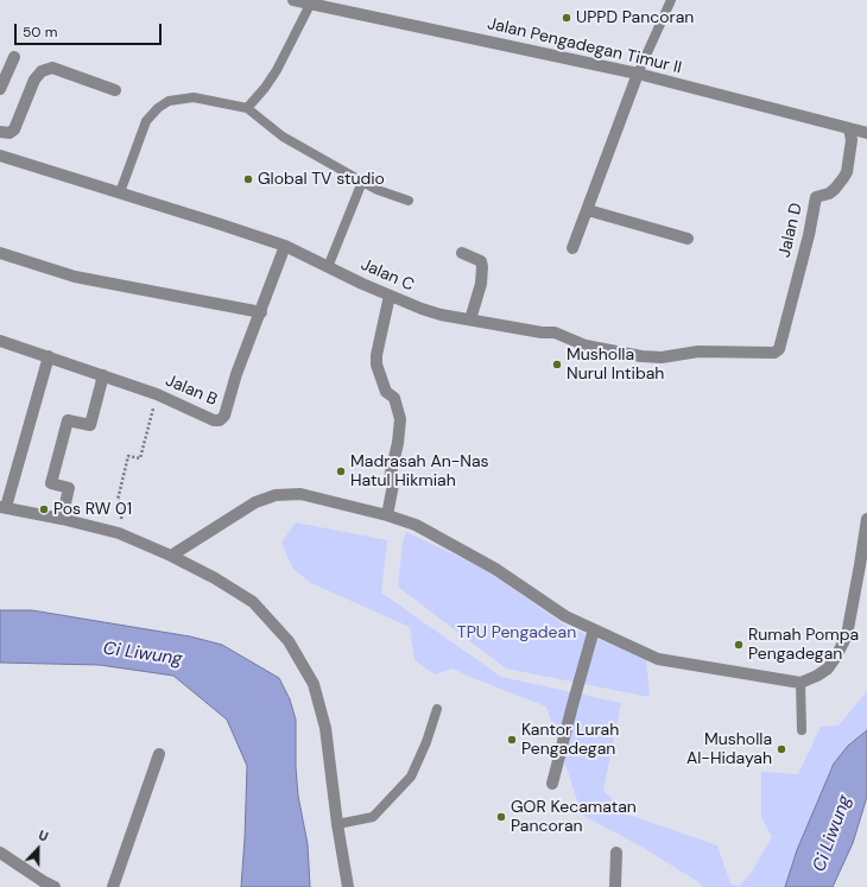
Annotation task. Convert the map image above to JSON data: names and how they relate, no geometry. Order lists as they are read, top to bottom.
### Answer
{
  "streets": {
    "street": [
      "Jalan Pengadegan Timur II",
      "Jalan D",
      "Jalan C",
      "Jalan B"
    ]
  },
  "crossings": [
    ["Jalan Pengadegan Timur II", "Jalan D"],
    ["Jalan D", "Jalan C"],
    ["Jalan C", "Jalan B"]
  ],
  "water": ["Ci Liwung"],
  "parks": ["TPU Pengadean"],
  "places": [
    "UPPD Pancoran",
    "Global TV studio",
    "Musholla Nurul Intibah",
    "Madrasah An-Nas Hatul Hikmiah",
    "Pos RW 01",
    "Rumah Pompa Pengadegan",
    "Kantor Lurah Pengadegan",
    "Musholla Al-Hidayah",
    "GOR Kecamatan Pancoran"
  ],
  "scale_bar": "50 m",
  "north": "top"
}
